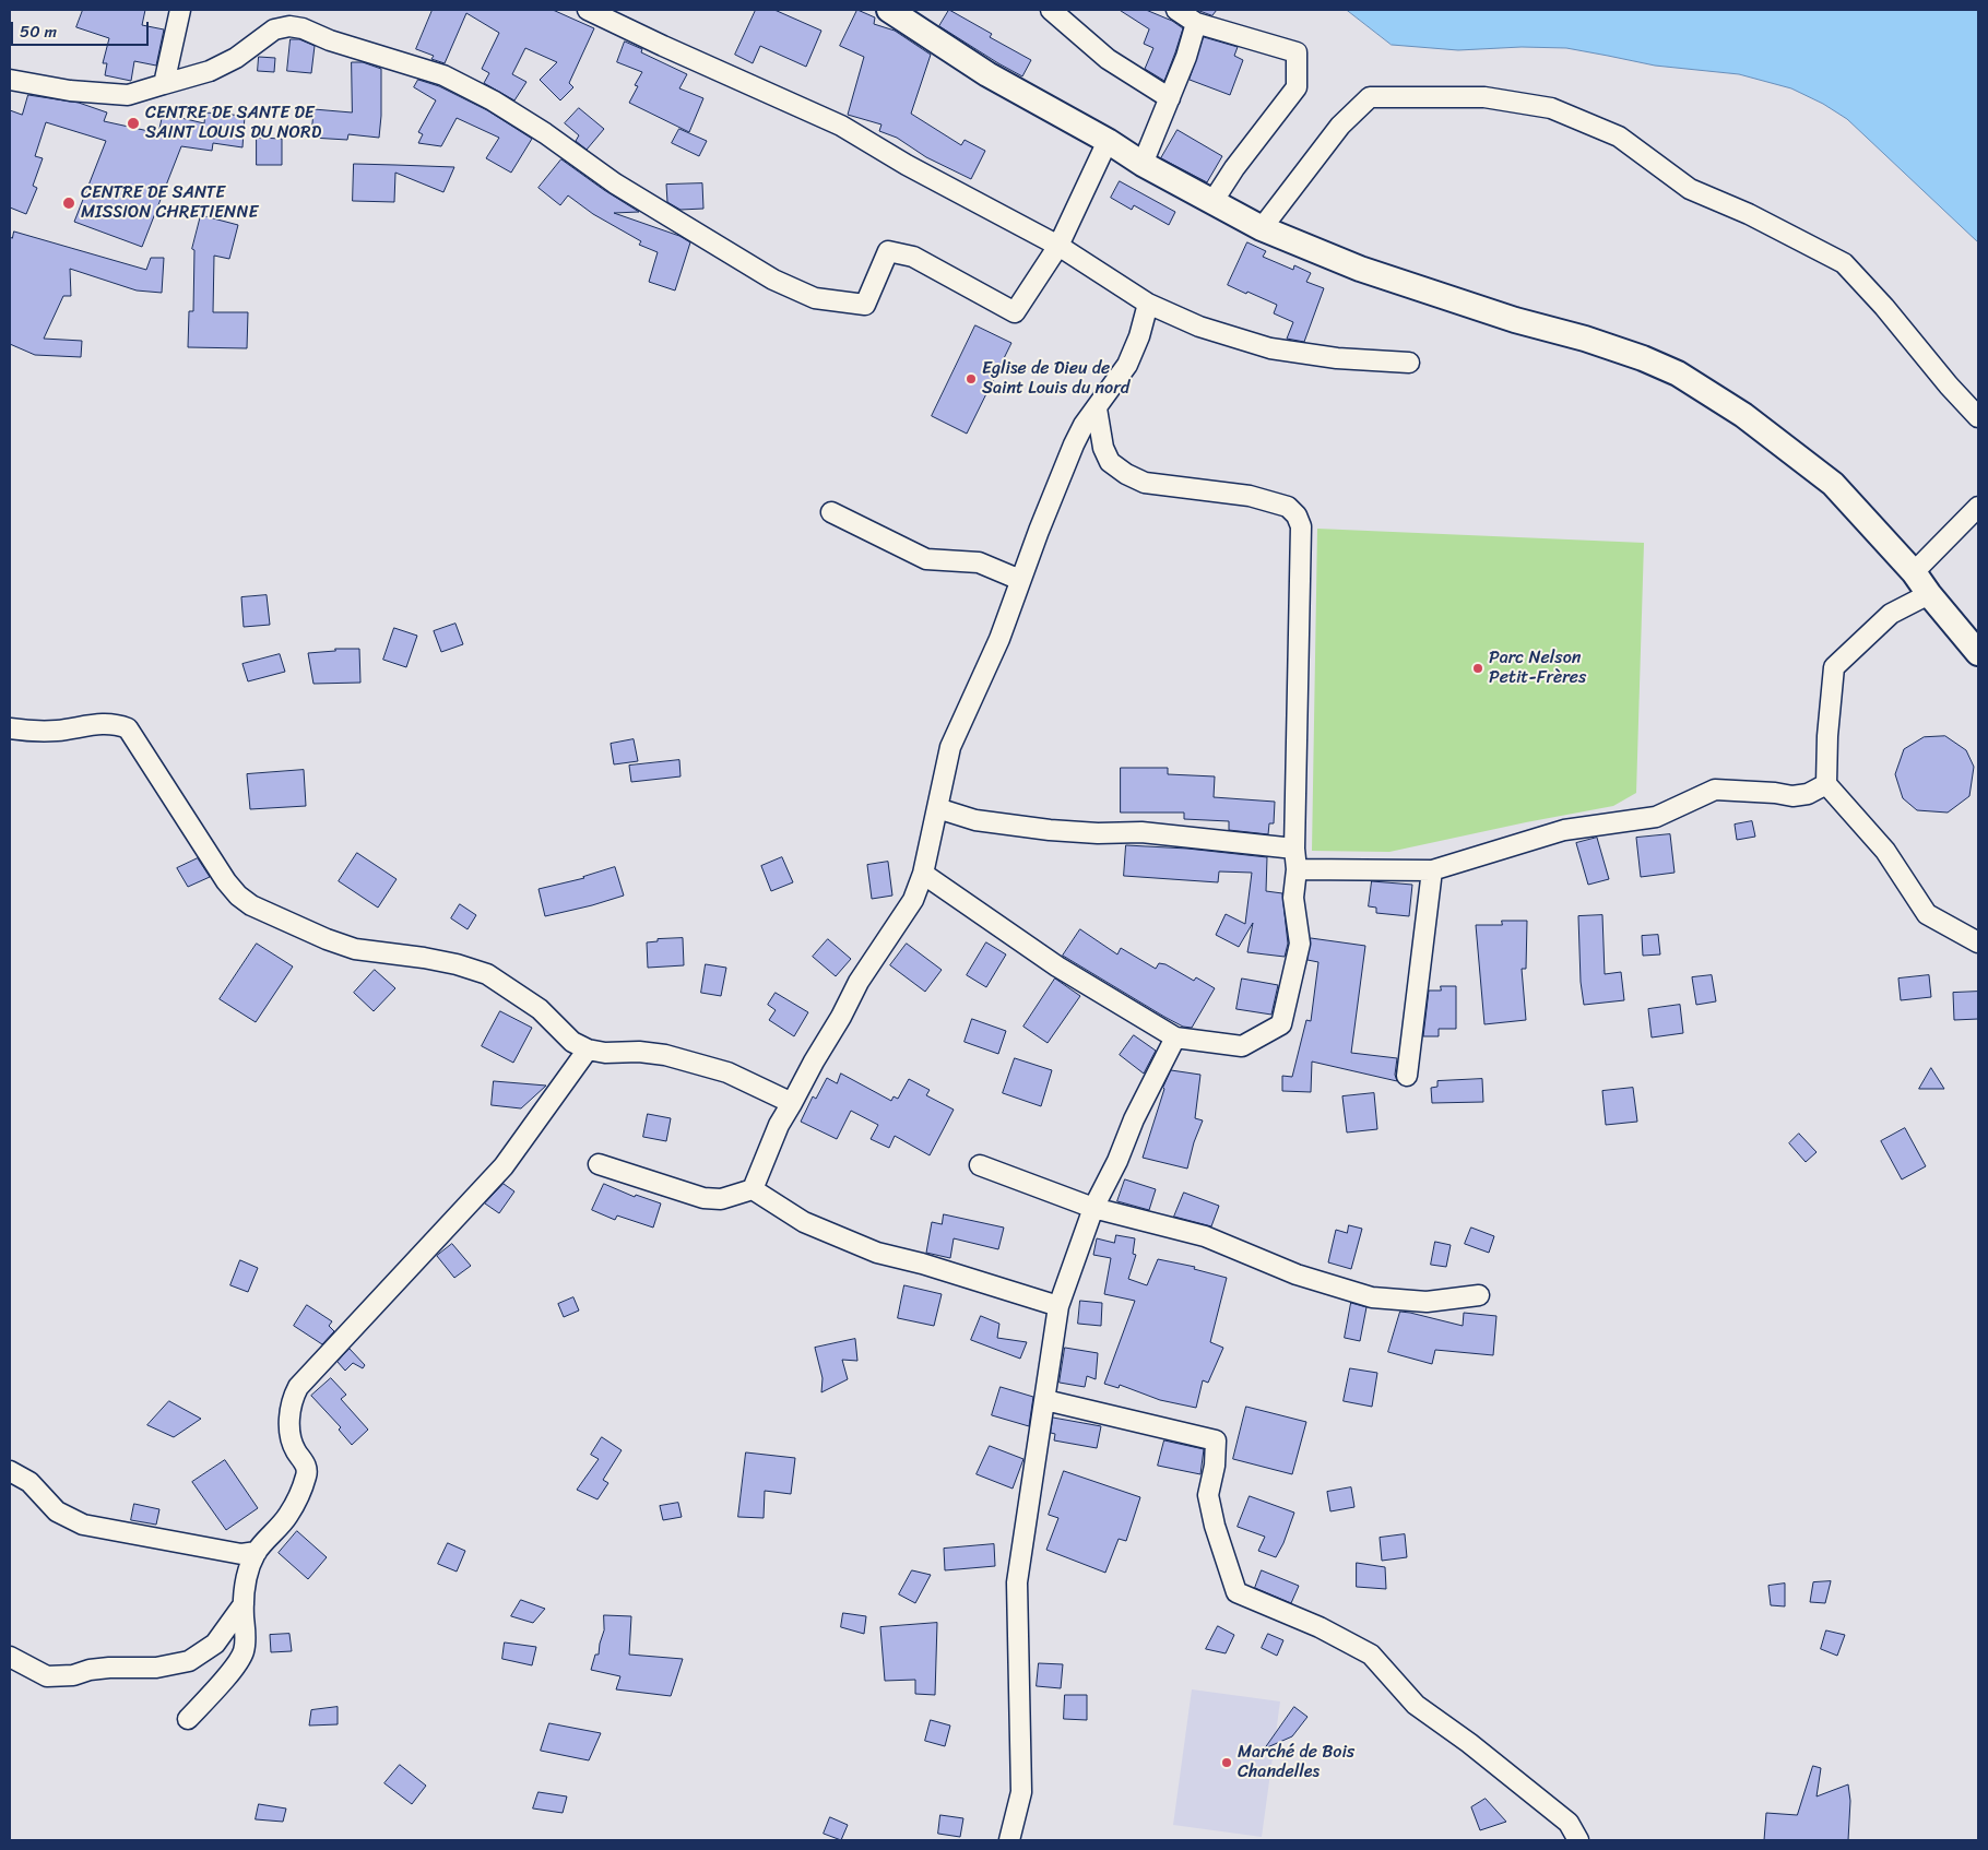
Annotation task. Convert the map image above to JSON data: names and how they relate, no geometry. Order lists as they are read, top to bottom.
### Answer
{
  "places": [
    "CENTRE DE SANTE DE SAINT LOUIS DU NORD",
    "CENTRE DE SANTE MISSION CHRETIENNE",
    "Eglise de Dieu de Saint Louis du nord",
    "Parc Nelson Petit-Frères",
    "Marché de Bois Chandelles"
  ],
  "scale_bar": "50 m"
}
